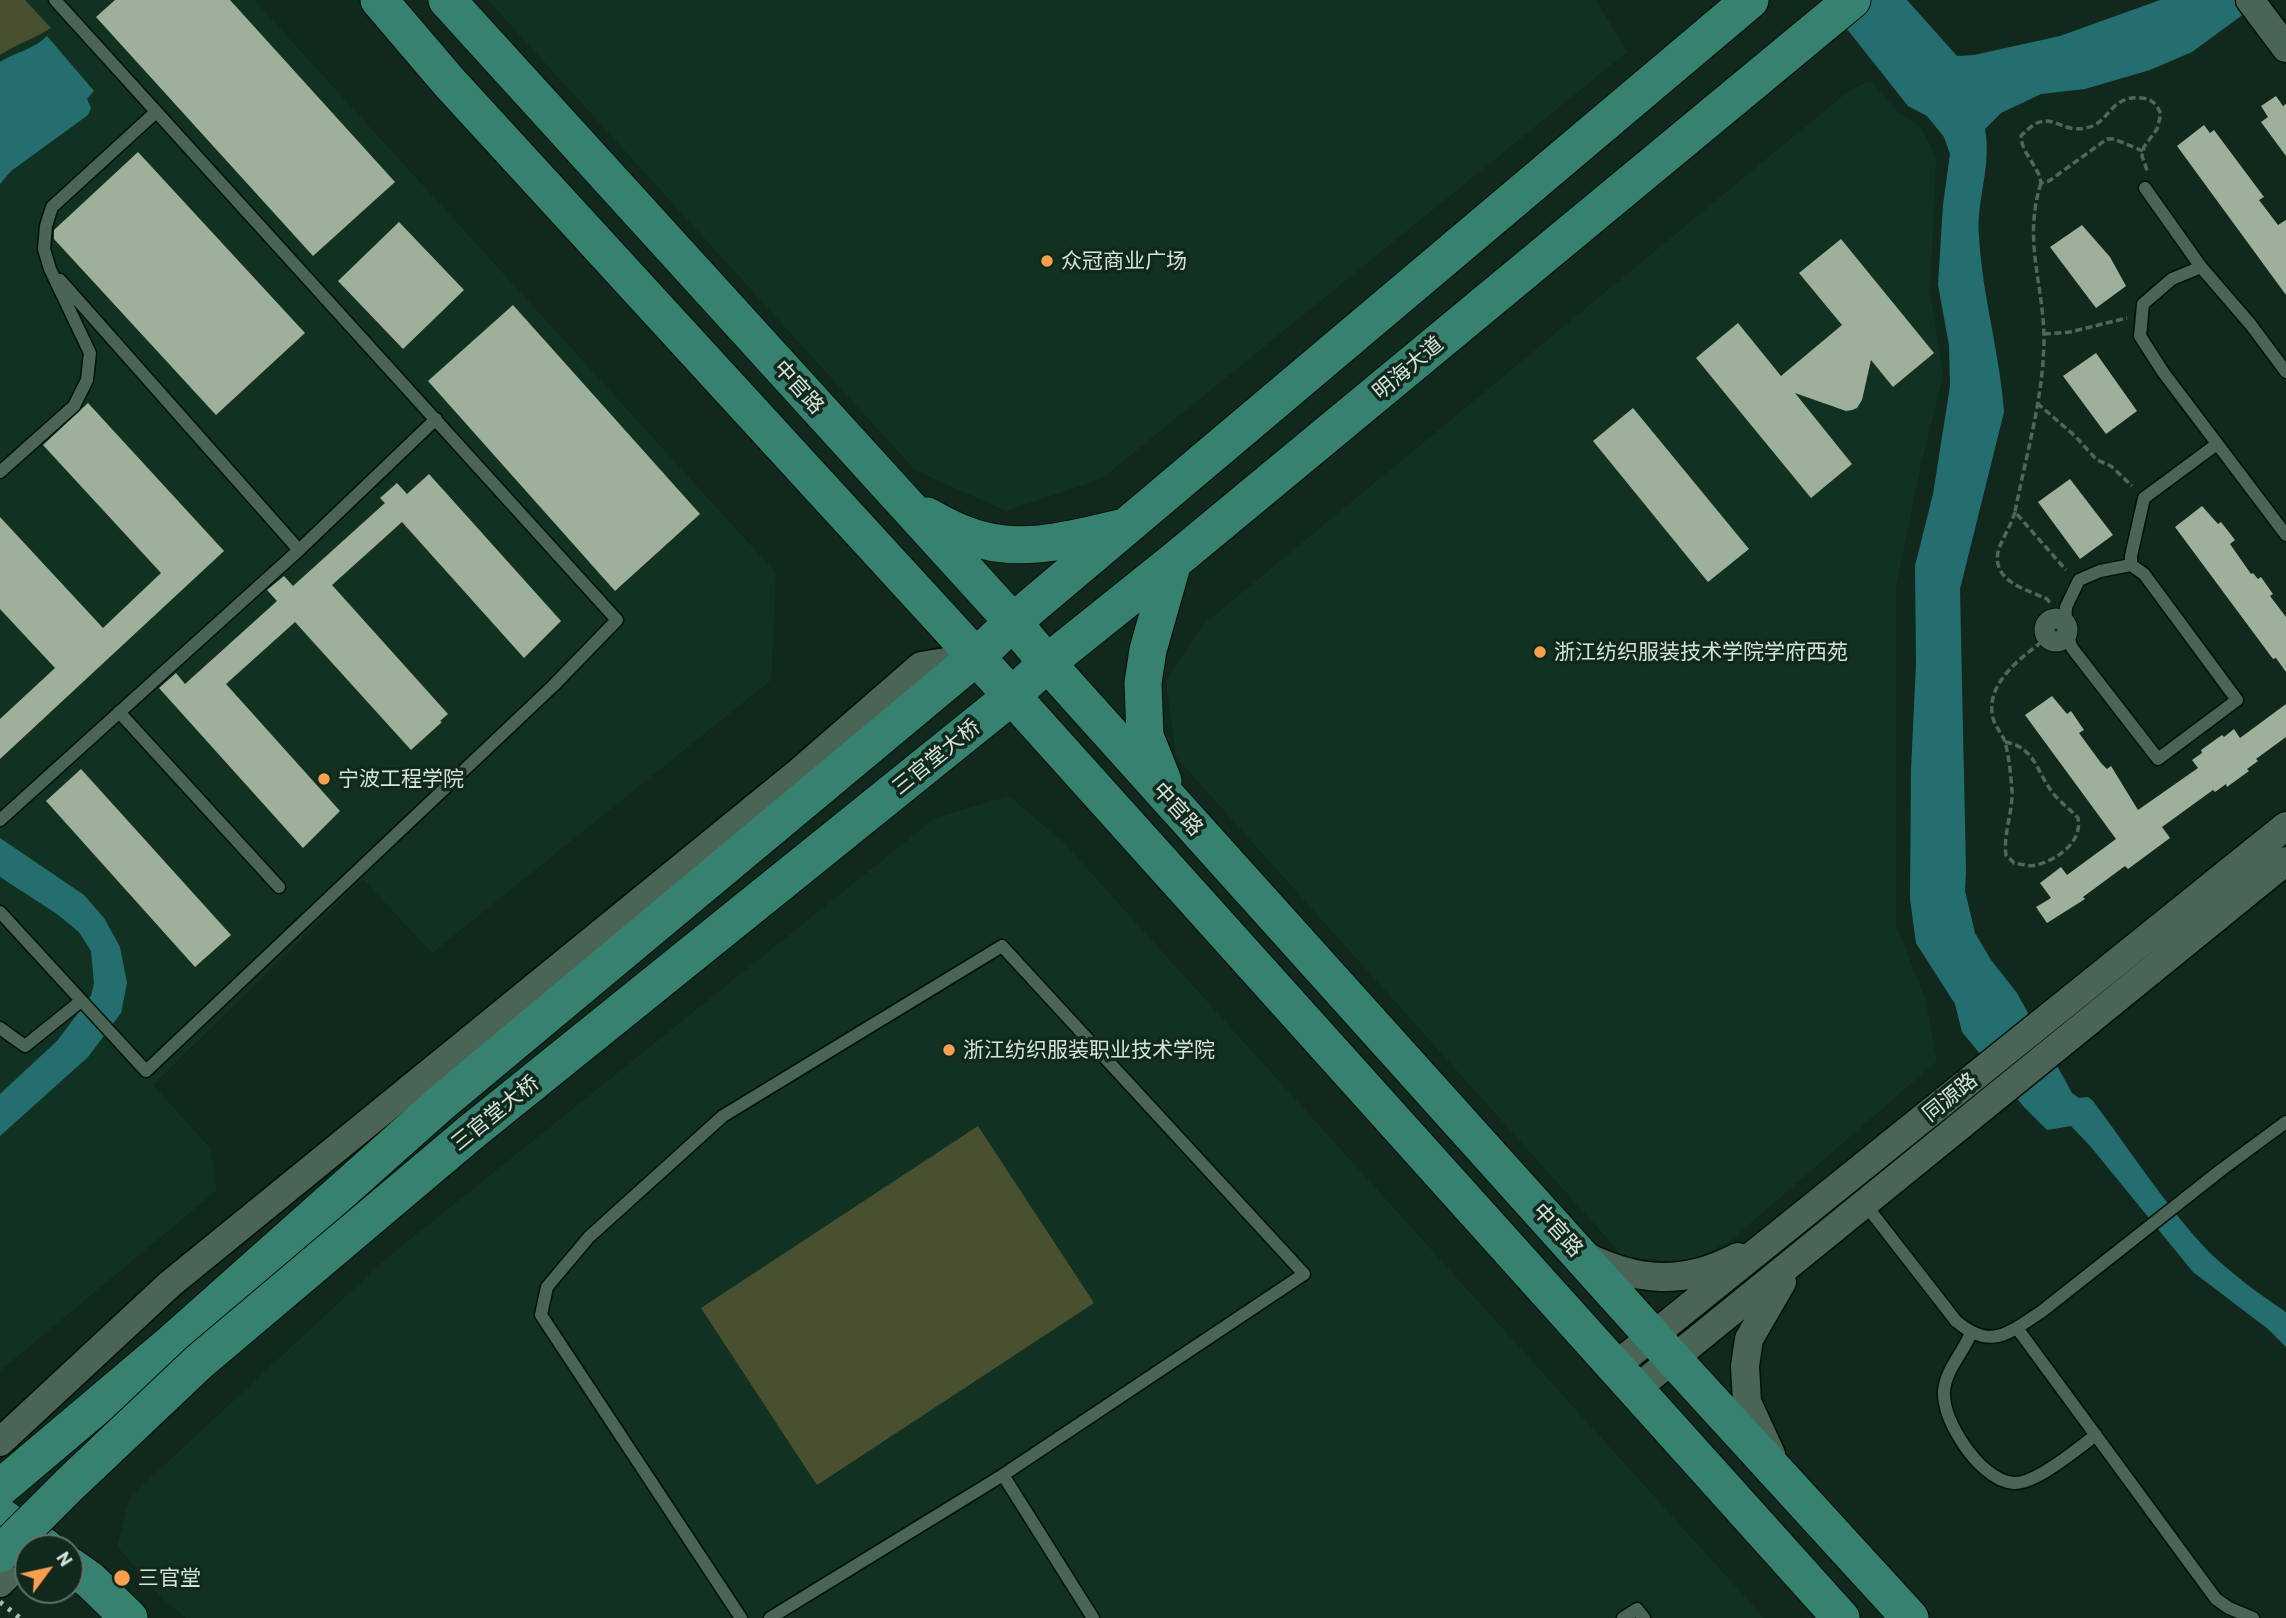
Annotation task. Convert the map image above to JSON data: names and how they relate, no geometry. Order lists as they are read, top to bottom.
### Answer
{
  "streets": {
    "main road": ["明海大道", "中官路", "三官堂大桥"],
    "street": ["同源路"]
  },
  "crossings": [
    ["明海大道", "中官路"],
    ["明海大道", "三官堂大桥"],
    ["中官路", "同源路"]
  ],
  "places": [
    "众冠商业广场",
    "浙江纺织服装技术学院学府西苑",
    "宁波工程学院",
    "浙江纺织服装职业技术学院",
    "三官堂"
  ],
  "north": "top right"
}
